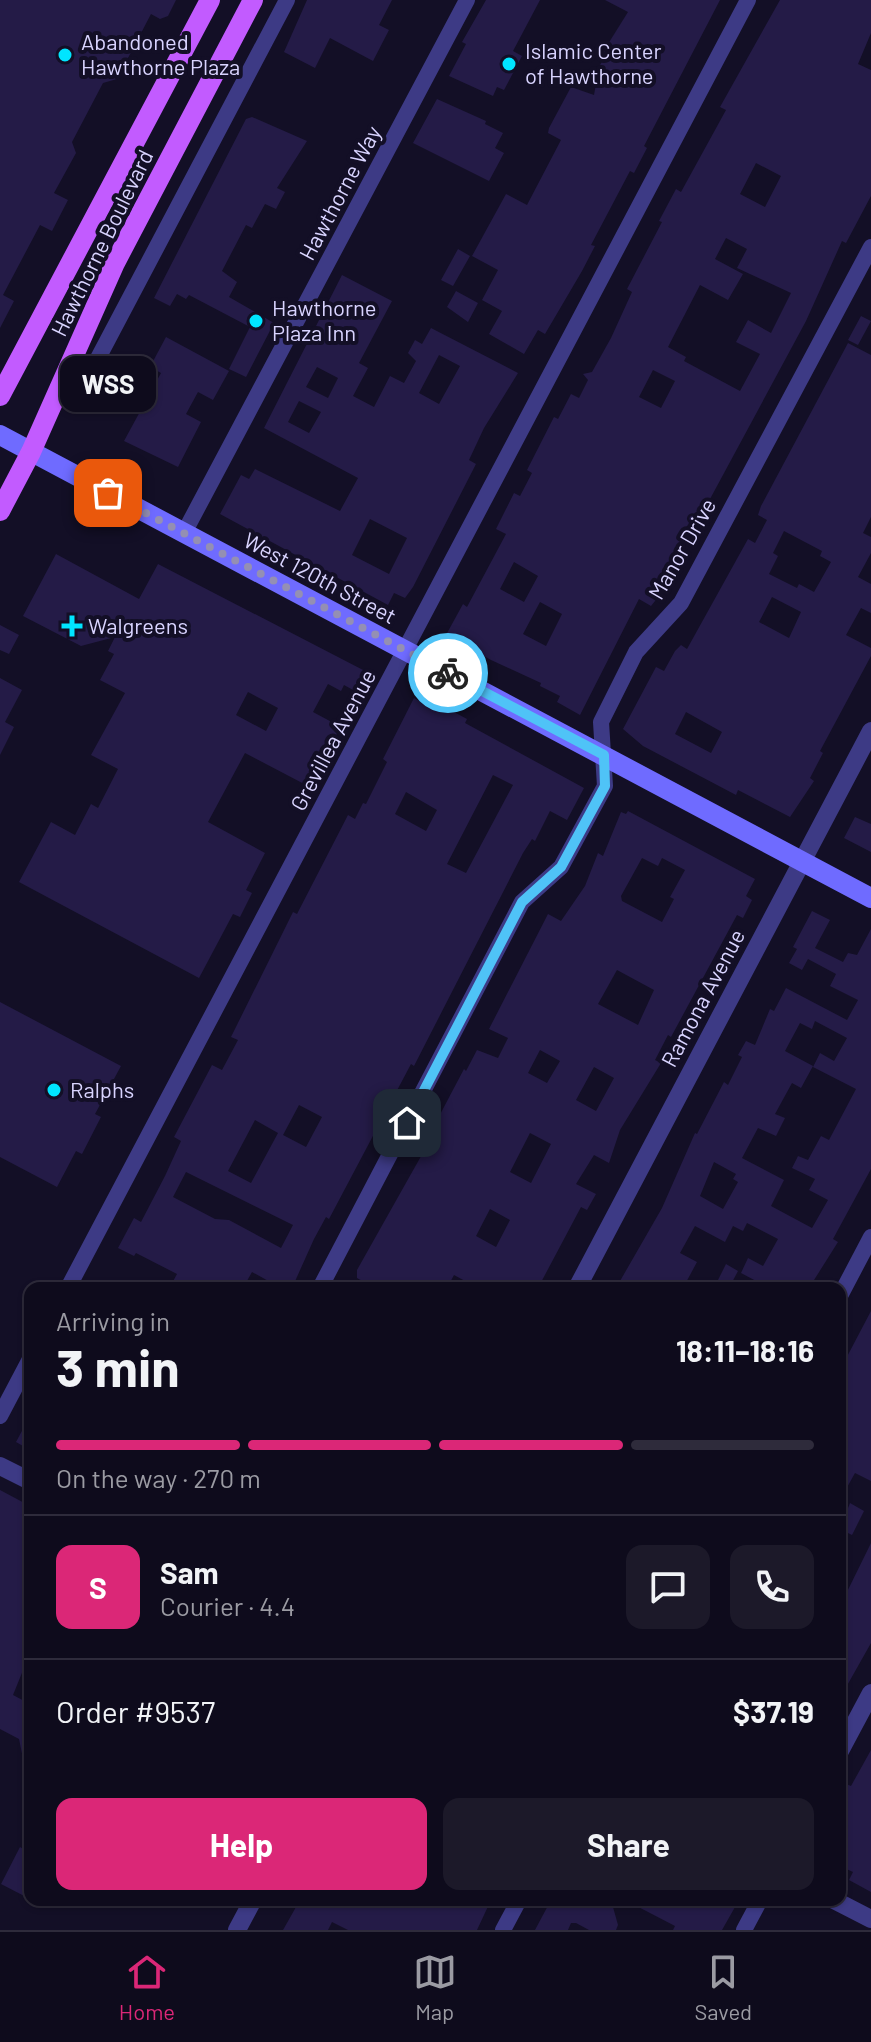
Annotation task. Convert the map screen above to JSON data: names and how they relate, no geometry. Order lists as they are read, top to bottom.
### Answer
{
  "streets": {
    "main road": ["Hawthorne Boulevard", "West 120th Street"],
    "street": [
      "Hawthorne Way",
      "Manor Drive",
      "Grevillea Avenue",
      "Ramona Avenue"
    ]
  },
  "crossings": [
    ["Hawthorne Way", "West 120th Street"],
    ["Hawthorne Boulevard", "West 120th Street"],
    ["Manor Drive", "West 120th Street"],
    ["West 120th Street", "Grevillea Avenue"],
    ["West 120th Street", "Ramona Avenue"]
  ],
  "places": {
    "other": [
      "Abandoned Hawthorne Plaza",
      "Islamic Center of Hawthorne",
      "Hawthorne Plaza Inn",
      "WSS",
      "Ralphs"
    ],
    "health": ["Walgreens"]
  },
  "page": {
    "bubble": "WSS",
    "heading": ["3 min", "Arriving in", "18:11–18:16"],
    "panel": [
      "Sam",
      "Courier · 4.4",
      "Order #9537",
      "$37.19"
    ],
    "bar": "On the way · 270 m",
    "round": "S",
    "buttons": ["Help", "Share"],
    "tabs": ["Home", "Map", "Saved"]
  }
}
